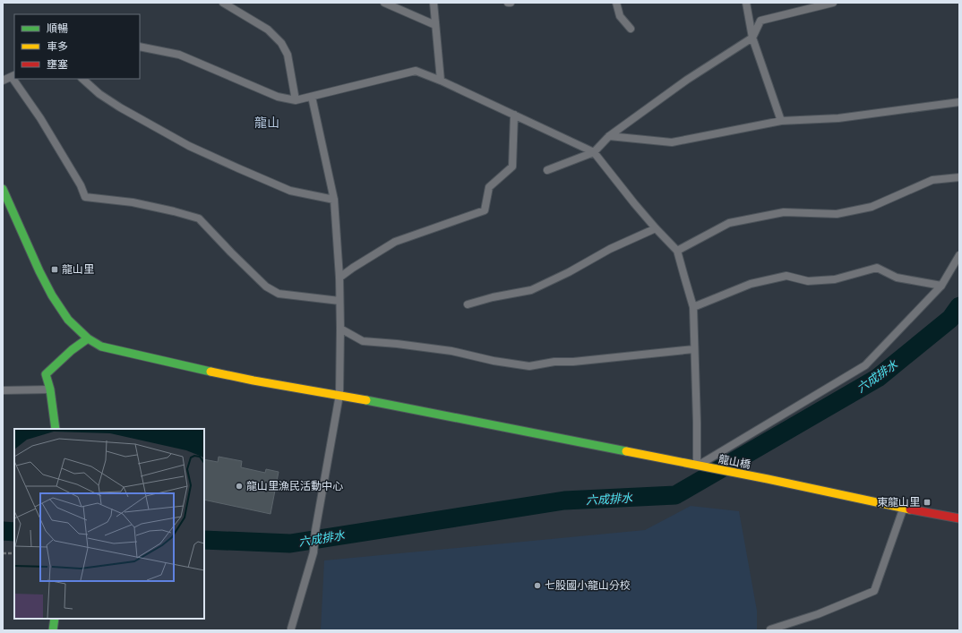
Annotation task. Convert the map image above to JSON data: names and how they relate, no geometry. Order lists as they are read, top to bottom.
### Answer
{
  "streets": {
    "main road": ["龍山橋"]
  },
  "districts": ["龍山"],
  "water": ["六成排水"],
  "places": {
    "transit": ["龍山里", "東龍山里"],
    "other": ["龍山里漁民活動中心", "七股國小龍山分校"]
  },
  "legend": ["順暢", "車多", "壅塞"]
}
